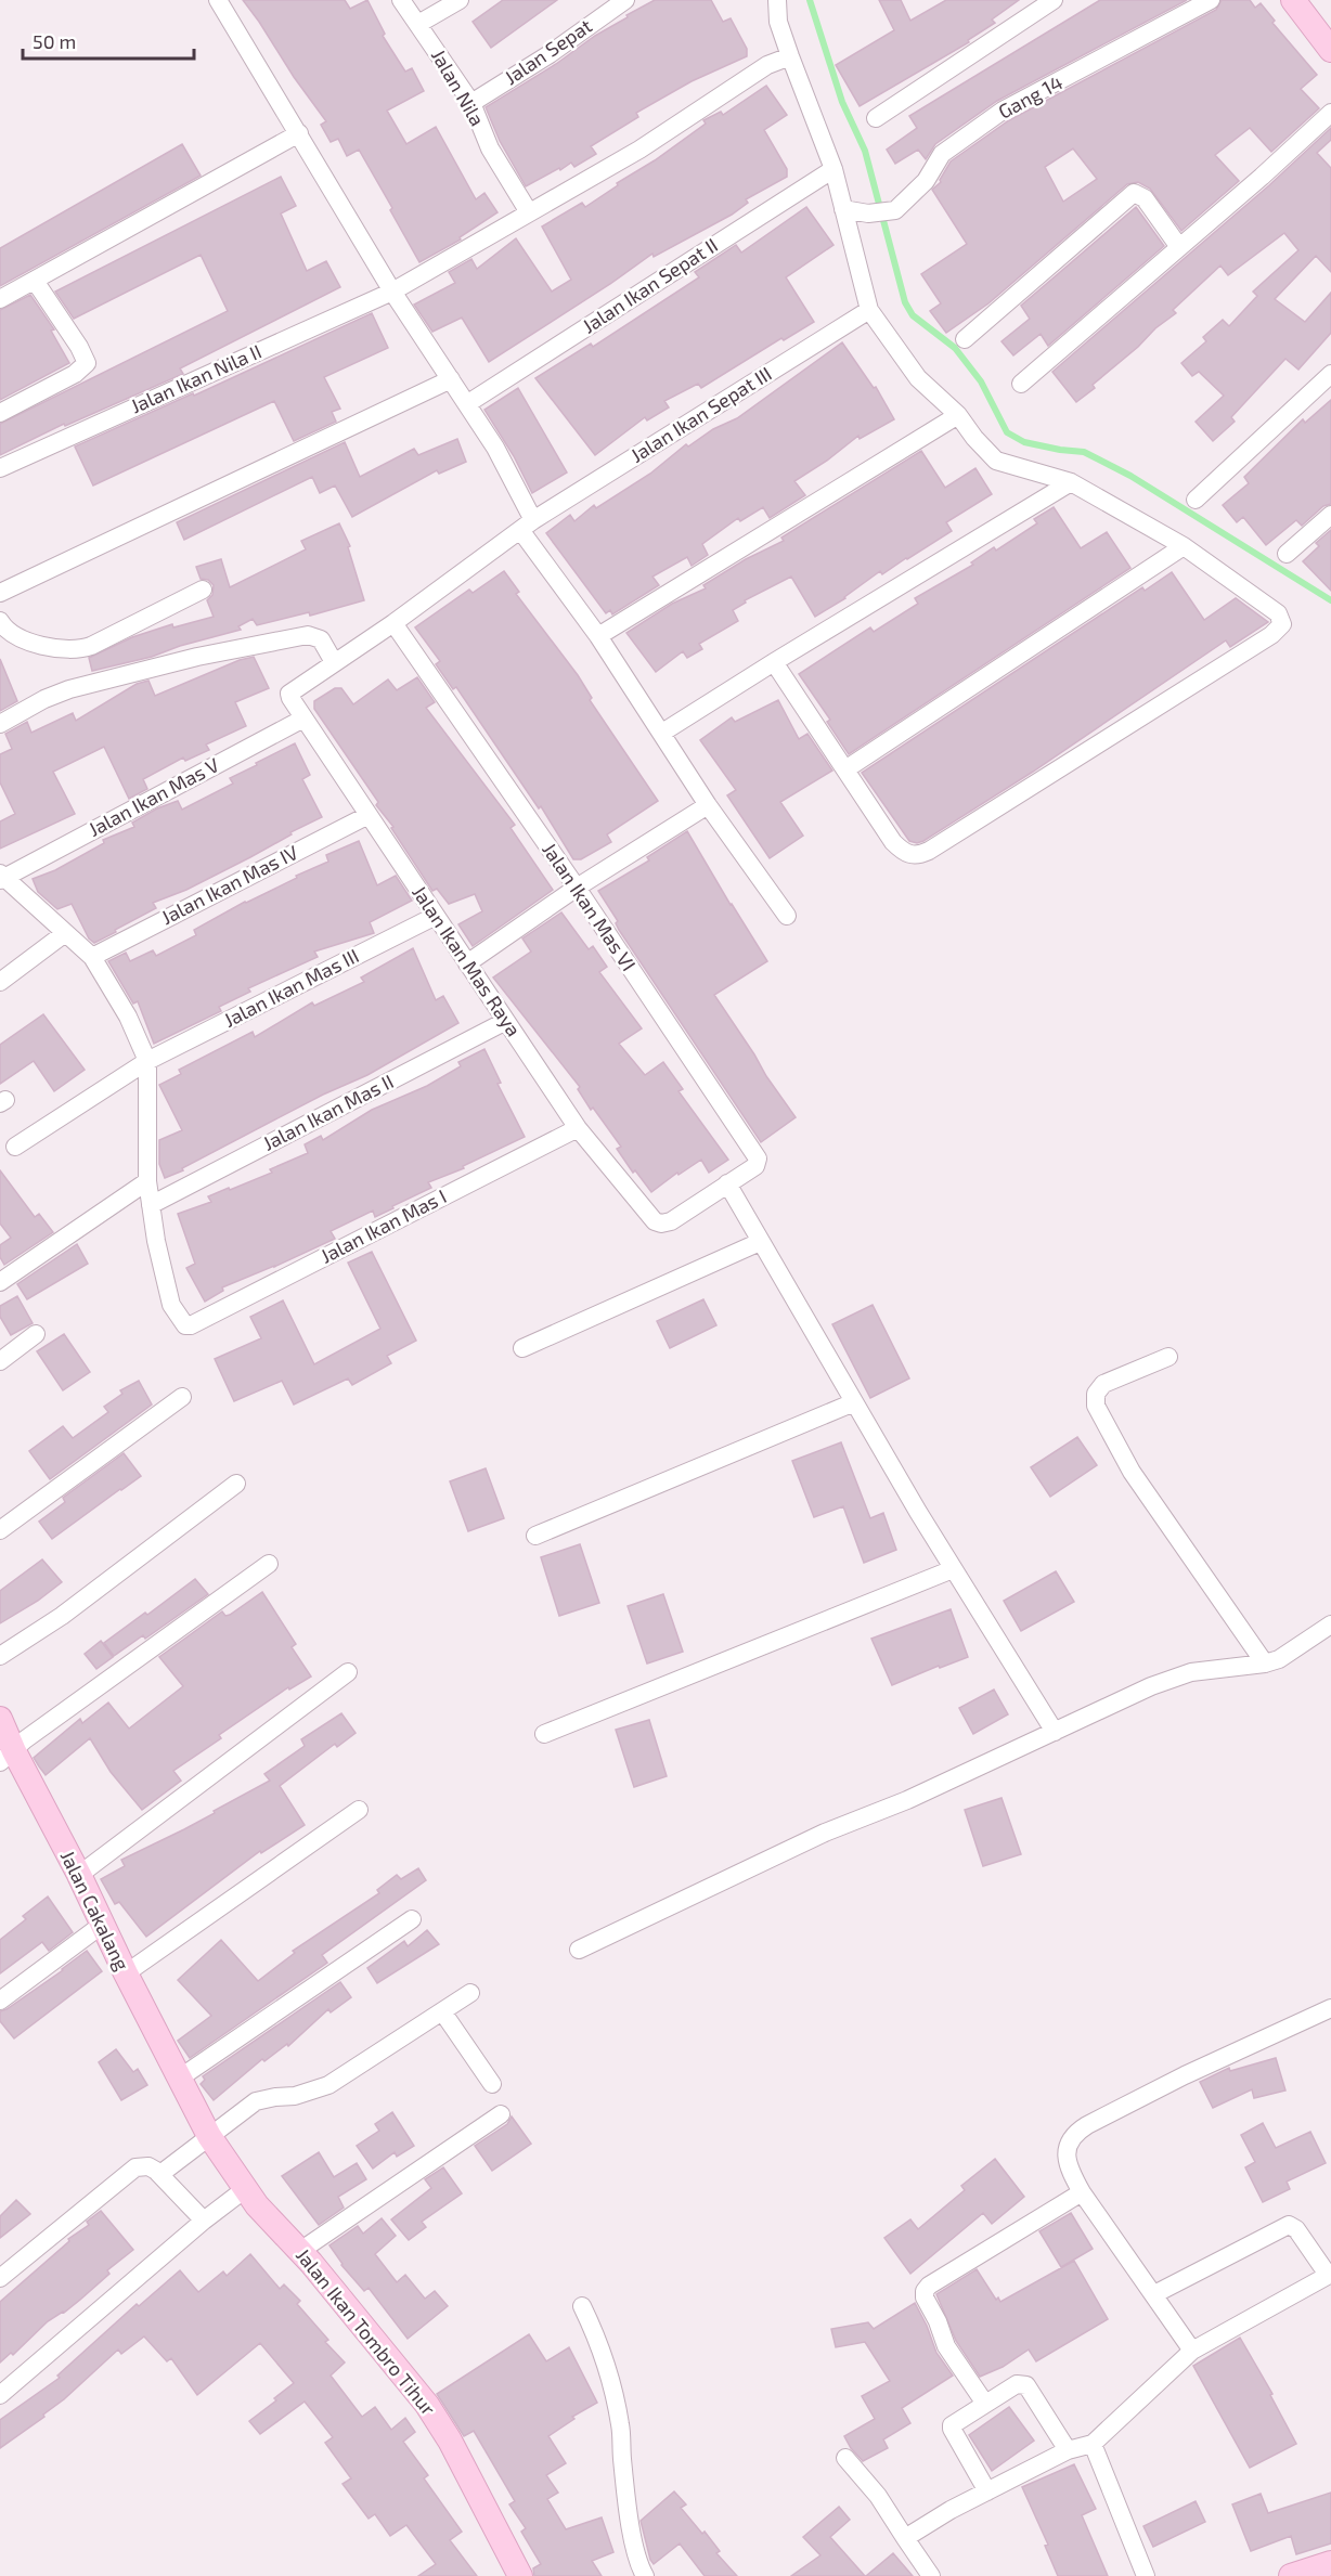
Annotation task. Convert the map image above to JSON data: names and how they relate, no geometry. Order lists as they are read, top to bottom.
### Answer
{
  "streets": {
    "street": [
      "Jalan Sepat",
      "Jalan Nila",
      "Gang 14",
      "Jalan Ikan Sepat II",
      "Jalan Ikan Nila II",
      "Jalan Ikan Sepat III",
      "Jalan Ikan Mas V",
      "Jalan Ikan Mas IV",
      "Jalan Ikan Mas VI",
      "Jalan Ikan Mas Raya",
      "Jalan Ikan Mas III",
      "Jalan Ikan Mas II",
      "Jalan Ikan Mas I",
      "Jalan Cakalang",
      "Jalan Ikan Tombro Tihur"
    ]
  },
  "crossings": [
    ["Jalan Sepat", "Jalan Nila"],
    ["Jalan Nila", "Jalan Ikan Nila II"],
    ["Jalan Ikan Sepat III", "Jalan Ikan Mas VI"],
    ["Jalan Ikan Sepat III", "Jalan Ikan Mas Raya"],
    ["Jalan Ikan Mas V", "Jalan Ikan Mas Raya"],
    ["Jalan Ikan Mas IV", "Jalan Ikan Mas Raya"],
    ["Jalan Ikan Mas VI", "Jalan Ikan Mas Raya"],
    ["Jalan Ikan Mas Raya", "Jalan Ikan Mas III"],
    ["Jalan Ikan Mas Raya", "Jalan Ikan Mas II"],
    ["Jalan Ikan Mas Raya", "Jalan Ikan Mas I"],
    ["Jalan Ikan Mas II", "Jalan Ikan Mas I"],
    ["Jalan Cakalang", "Jalan Ikan Tombro Tihur"]
  ],
  "scale_bar": "50 m"
}
